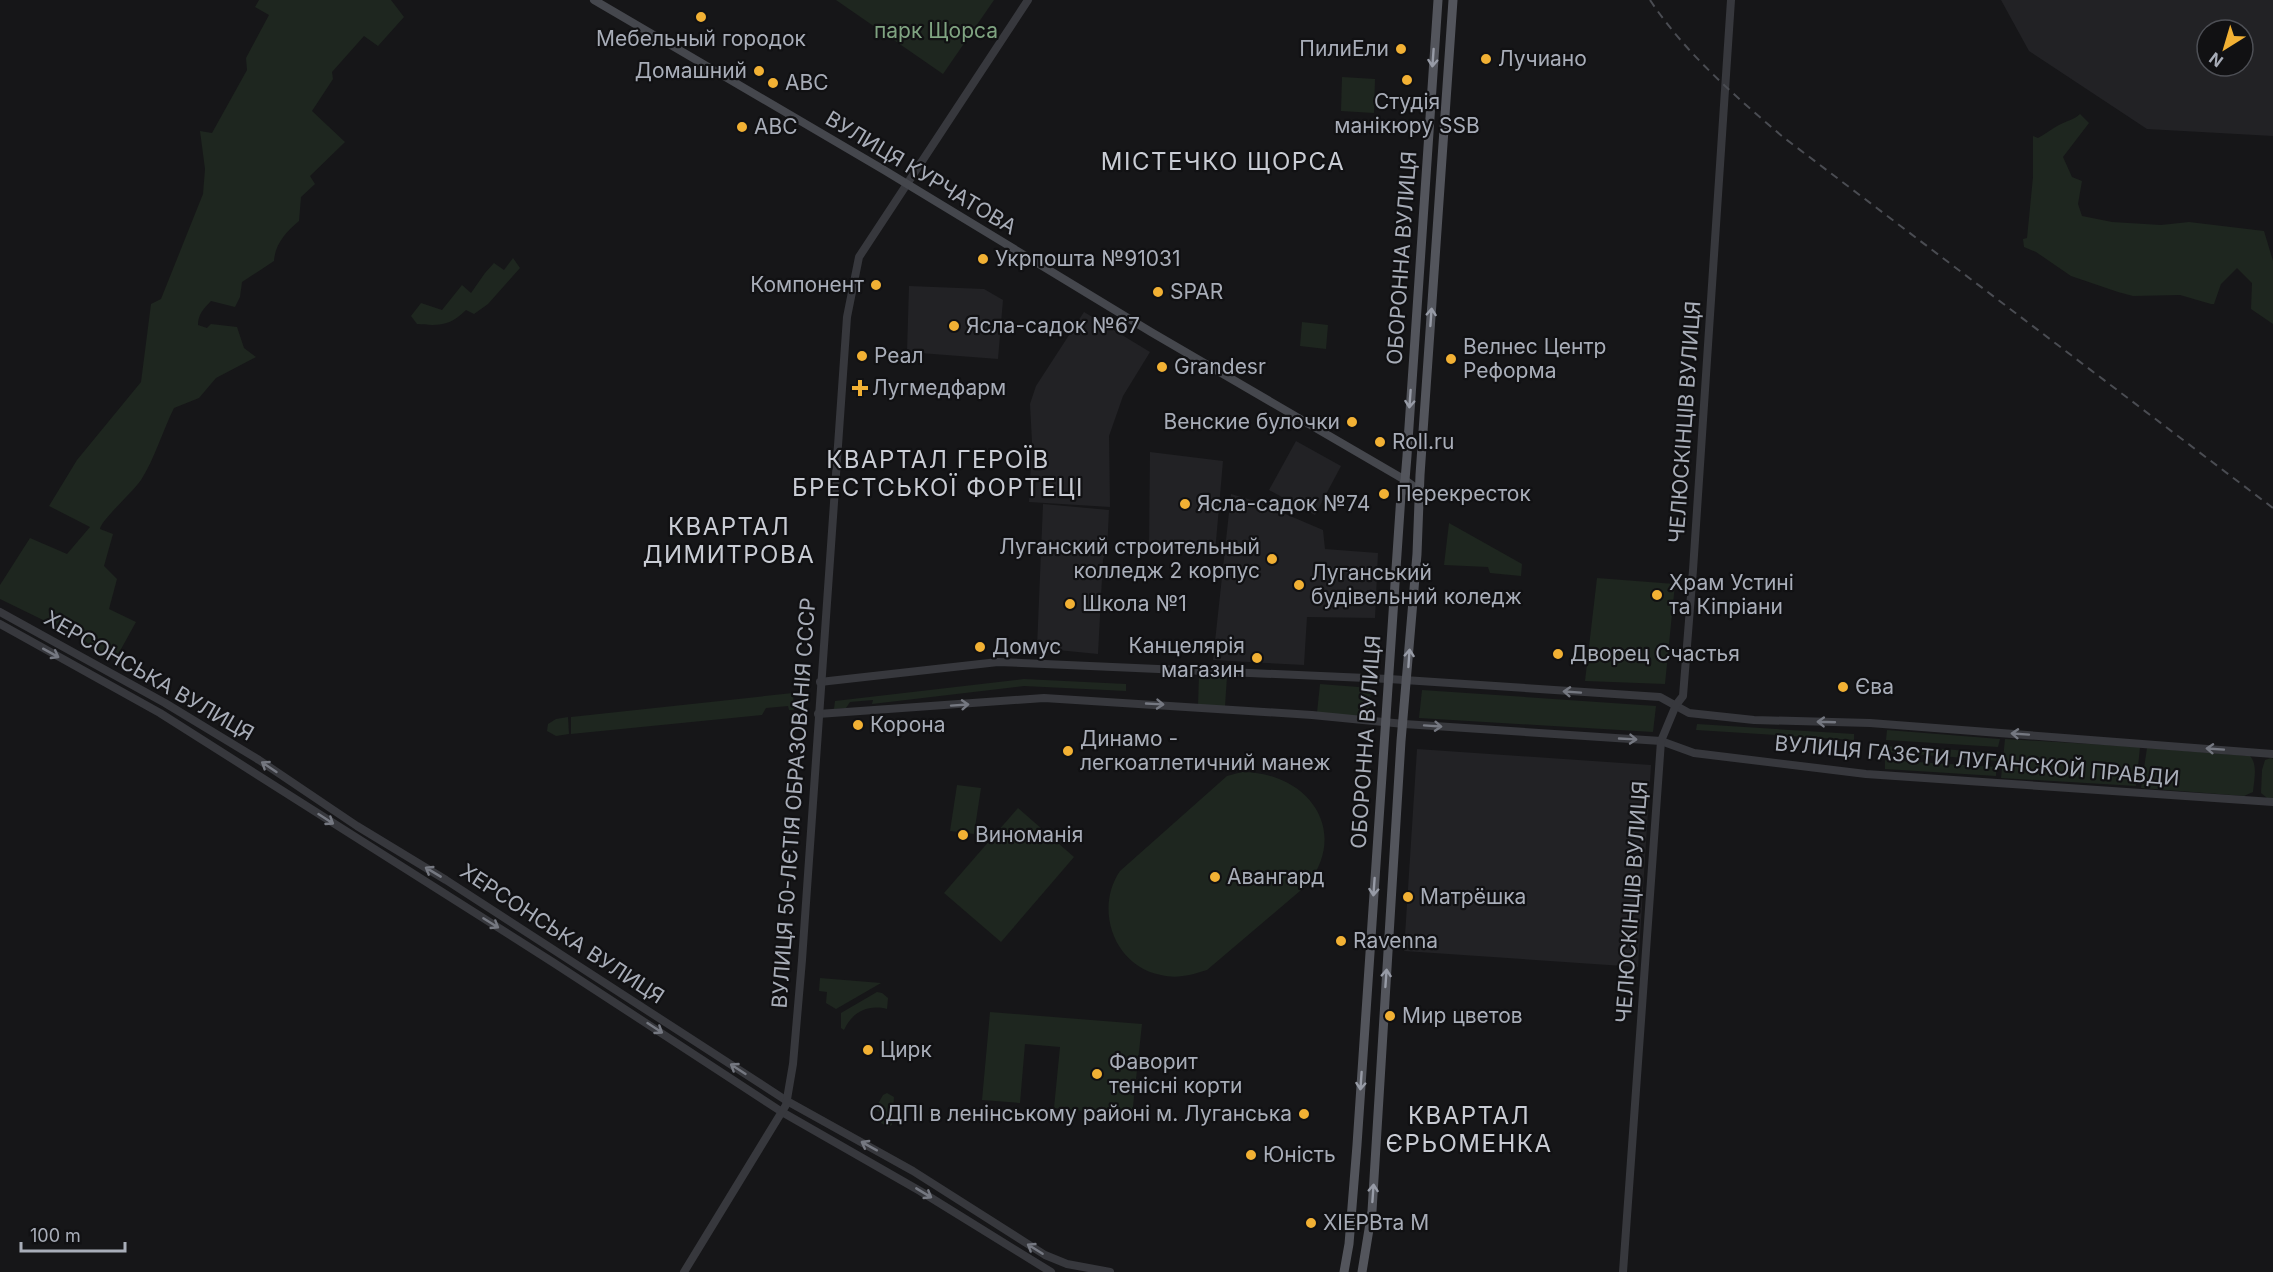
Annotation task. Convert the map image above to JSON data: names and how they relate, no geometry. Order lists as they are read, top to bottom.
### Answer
{
  "streets": {
    "main road": ["ВУЛИЦЯ КУРЧАТОВА", "ОБОРОННА ВУЛИЦЯ"],
    "street": [
      "ЧЕЛЮСКІНЦІВ ВУЛИЦЯ",
      "ХЕРСОНСЬКА ВУЛИЦЯ",
      "ВУЛИЦЯ ГАЗЄТИ ЛУГАНСКОЙ ПРАВДИ",
      "ВУЛИЦЯ 50-ЛЄТІЯ ОБРАЗОВАНІЯ СССР"
    ]
  },
  "crossings": [
    ["ВУЛИЦЯ КУРЧАТОВА", "ОБОРОННА ВУЛИЦЯ"],
    ["ВУЛИЦЯ КУРЧАТОВА", "ВУЛИЦЯ 50-ЛЄТІЯ ОБРАЗОВАНІЯ СССР"],
    ["ОБОРОННА ВУЛИЦЯ", "ВУЛИЦЯ ГАЗЄТИ ЛУГАНСКОЙ ПРАВДИ"],
    ["ЧЕЛЮСКІНЦІВ ВУЛИЦЯ", "ВУЛИЦЯ ГАЗЄТИ ЛУГАНСКОЙ ПРАВДИ"],
    ["ХЕРСОНСЬКА ВУЛИЦЯ", "ВУЛИЦЯ 50-ЛЄТІЯ ОБРАЗОВАНІЯ СССР"],
    ["ВУЛИЦЯ ГАЗЄТИ ЛУГАНСКОЙ ПРАВДИ", "ВУЛИЦЯ 50-ЛЄТІЯ ОБРАЗОВАНІЯ СССР"]
  ],
  "districts": [
    "МІСТЕЧКО ЩОРСА",
    "КВАРТАЛ ГЕРОЇВ БРЕСТСЬКОЇ ФОРТЕЦІ",
    "КВАРТАЛ ДИМИТРОВА",
    "КВАРТАЛ ЄРЬОМЕНКА"
  ],
  "parks": ["парк Щорса"],
  "places": {
    "other": [
      "Мебельный городок",
      "ПилиЕли",
      "Лучиано",
      "Домашний",
      "Студія манікюру SSB",
      "АВС",
      "ABC",
      "Укрпошта №91031",
      "Компонент",
      "SPAR",
      "Ясла-садок №67",
      "Реал",
      "Велнес Центр Реформа",
      "Grandesr",
      "Венские булочки",
      "Roll.ru",
      "Перекресток",
      "Ясла-садок №74",
      "Луганский строительный колледж 2 корпус",
      "Луганський будівельний коледж",
      "Храм Устині та Кіпріани",
      "Школа №1",
      "Домус",
      "Дворец Счастья",
      "Канцелярія магазин",
      "Єва",
      "Корона",
      "Динамо - легкоатлетичний манеж",
      "Виноманія",
      "Авангард",
      "Матрёшка",
      "Ravenna",
      "Мир цветов",
      "Цирк",
      "Фаворит тенісні корти",
      "ОДПІ в ленінському районі м. Луганська",
      "Юність",
      "ХІЕРВта М"
    ],
    "health": ["Лугмедфарм"]
  },
  "scale_bar": "100 m",
  "north": "bottom left"
}
